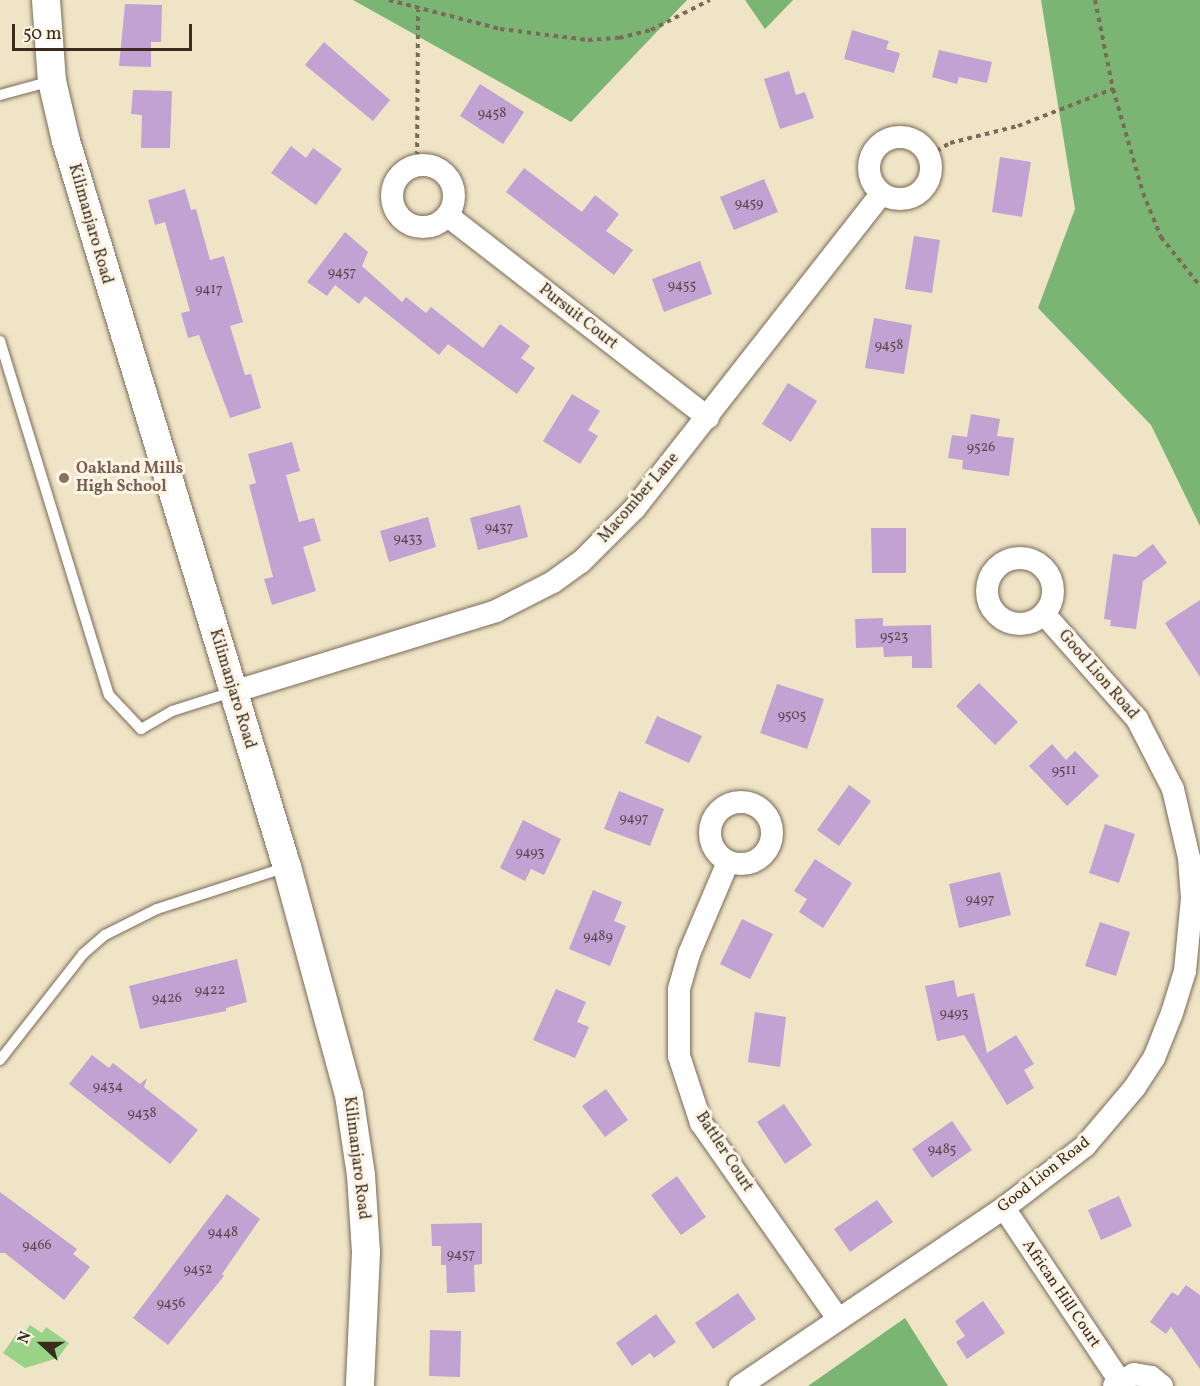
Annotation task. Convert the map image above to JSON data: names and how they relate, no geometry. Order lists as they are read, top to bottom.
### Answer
{
  "streets": {
    "street": [
      "Kilimanjaro Road",
      "Pursuit Court",
      "Macomber Lane",
      "Good Lion Road",
      "Battler Court",
      "African Hill Court"
    ]
  },
  "crossings": [
    ["Kilimanjaro Road", "Macomber Lane"],
    ["Pursuit Court", "Macomber Lane"],
    ["Good Lion Road", "Battler Court"],
    ["Good Lion Road", "African Hill Court"]
  ],
  "places": ["Oakland Mills High School"],
  "house_numbers": [
    "9458",
    "9459",
    "9457",
    "9455",
    "9417",
    "9458",
    "9526",
    "9437",
    "9433",
    "9523",
    "9505",
    "9511",
    "9497",
    "9493",
    "9497",
    "9489",
    "9422",
    "9426",
    "9493",
    "9434",
    "9438",
    "9485",
    "9448",
    "9466",
    "9457",
    "9452",
    "9456"
  ],
  "scale_bar": "50 m",
  "north": "left"
}
